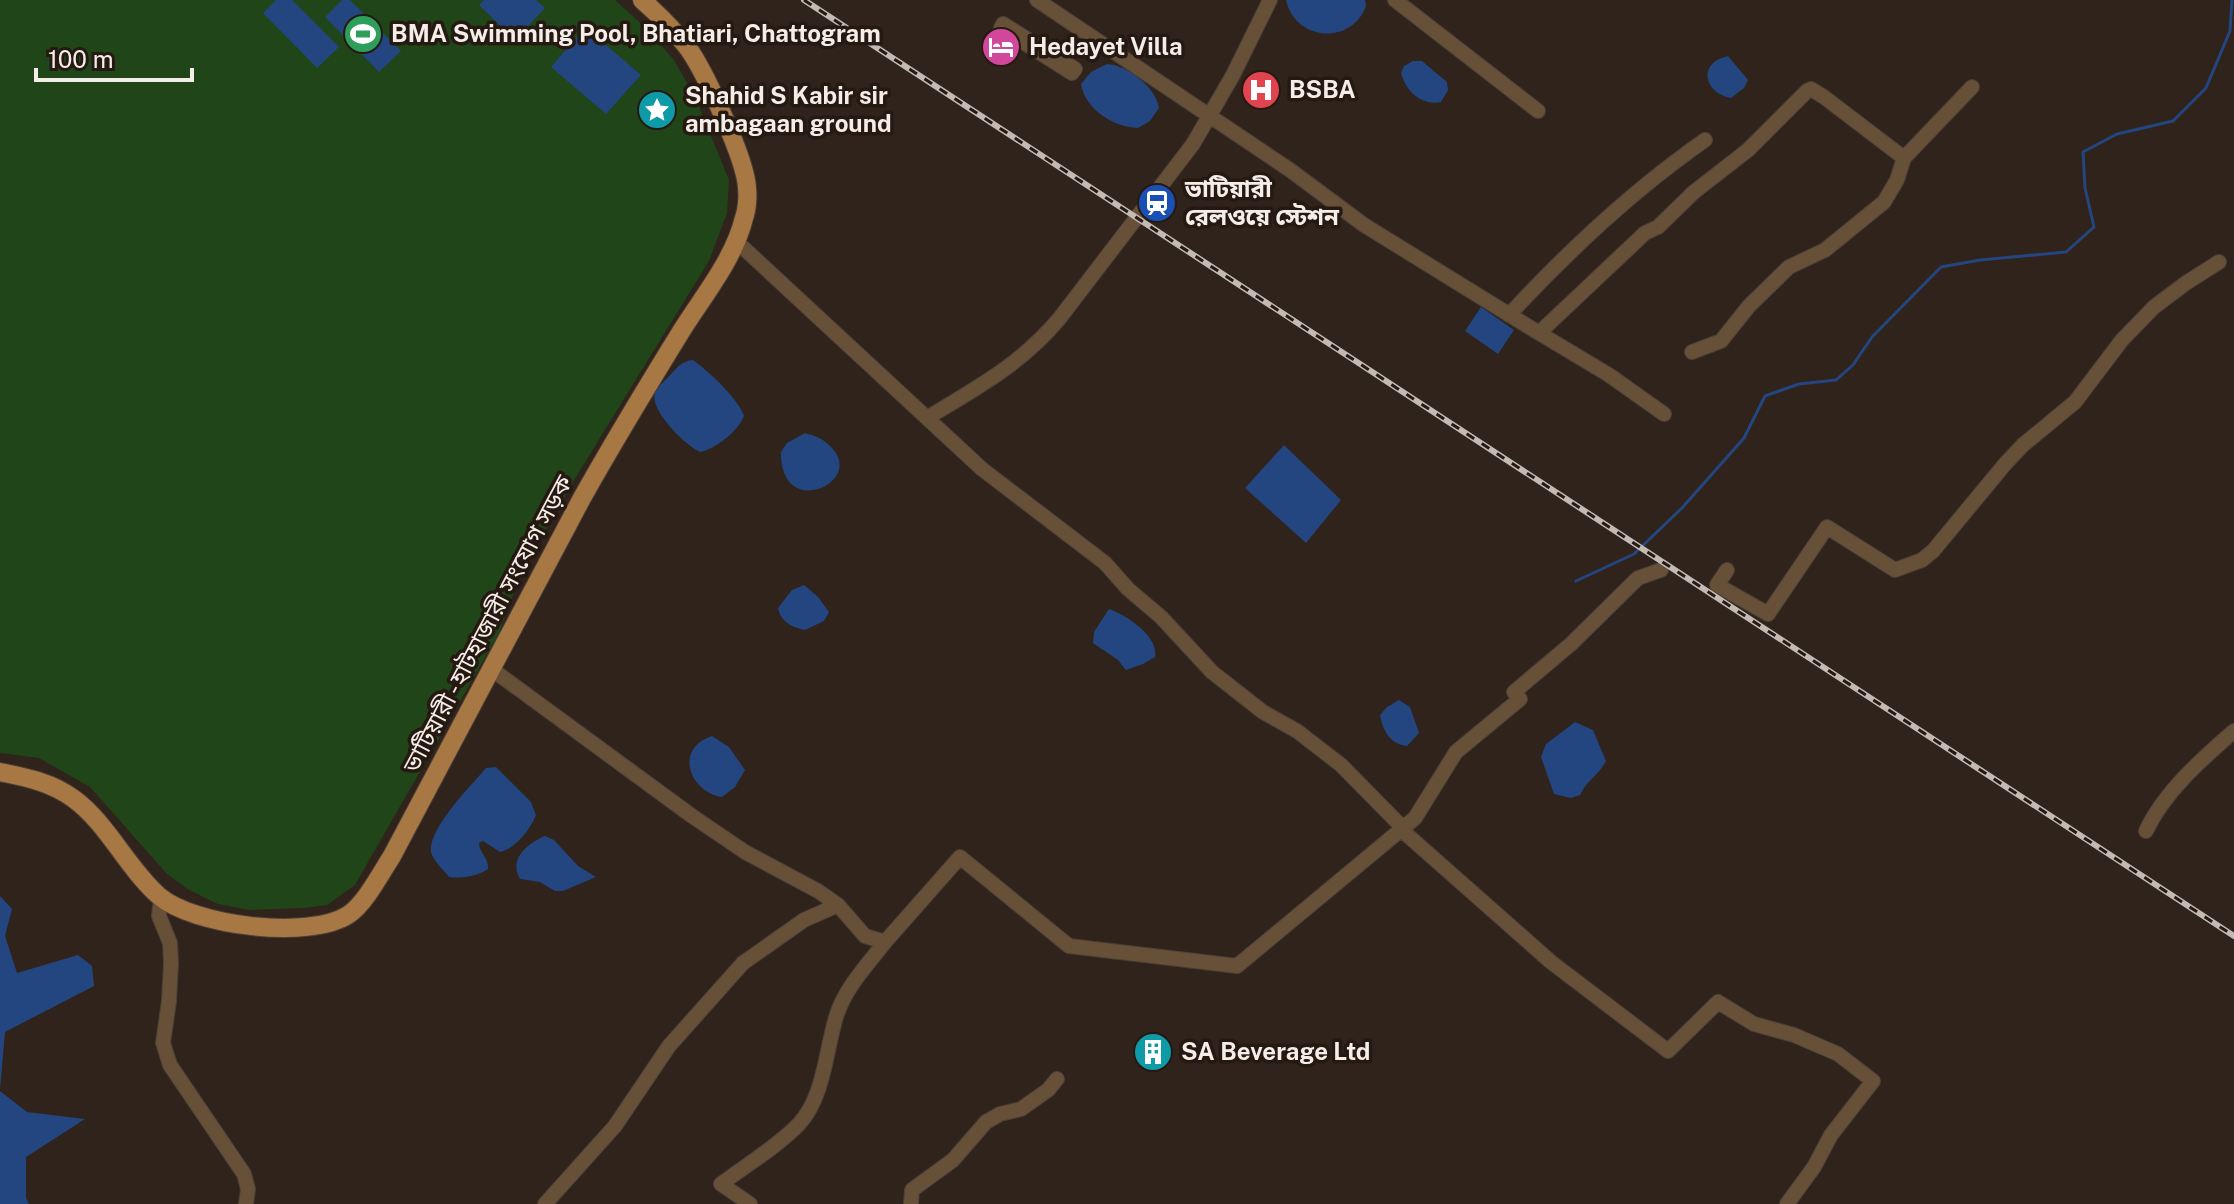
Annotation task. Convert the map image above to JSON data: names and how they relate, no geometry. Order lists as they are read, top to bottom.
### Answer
{
  "streets": {
    "main road": ["ভাটিয়ারী - হাটহাজারী সংযোগ সড়ক"]
  },
  "places": {
    "sports": ["BMA Swimming Pool, Bhatiari, Chattogram"],
    "hotel": ["Hedayet Villa"],
    "hospital": ["BSBA"],
    "place": ["Shahid S Kabir sir ambagaan ground"],
    "station": ["ভাটিয়ারী রেলওয়ে স্টেশন"],
    "building": ["SA Beverage Ltd"]
  },
  "scale_bar": "100 m"
}
